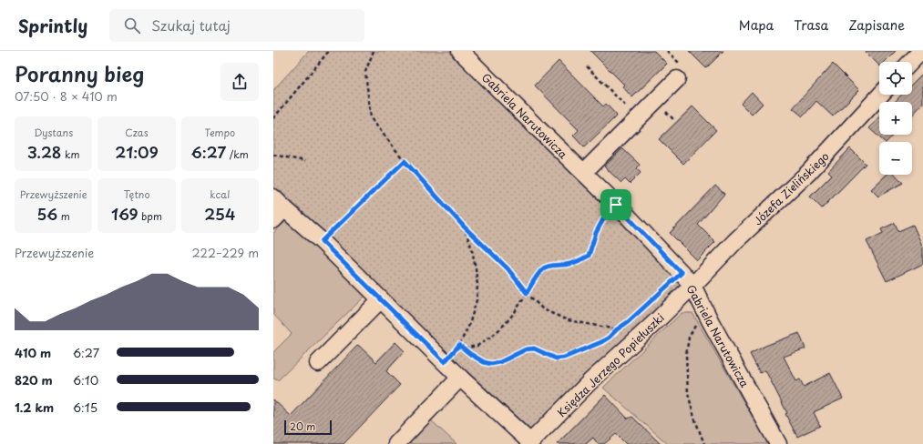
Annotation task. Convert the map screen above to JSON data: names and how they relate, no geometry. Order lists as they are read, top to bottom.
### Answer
{
  "streets": {
    "street": ["Gabriela Narutowicza", "Józefa Zielińskiego", "Księdza Jerzego Popiełuszki"]
  },
  "crossings": [
    ["Gabriela Narutowicza", "Józefa Zielińskiego"],
    ["Gabriela Narutowicza", "Księdza Jerzego Popiełuszki"],
    ["Józefa Zielińskiego", "Księdza Jerzego Popiełuszki"]
  ],
  "scale_bar": "20 m",
  "page": {
    "header": "Sprintly",
    "search": "Szukaj tutaj",
    "nav": ["Mapa", "Trasa", "Zapisane"],
    "heading": ["Poranny bieg", "07:50 · 8 × 410 m"],
    "map_buttons": ["+", "−"],
    "stats": [
      ["Dystans", "3.28 km"],
      ["Czas", "21:09"],
      ["Tempo", "6:27 /km"],
      ["Przewyższenie", "56 m"],
      ["Tętno", "169 bpm"],
      ["kcal", "254"]
    ],
    "chart": ["Przewyższenie", "222–229 m"],
    "list": [
      {
        "name": "410 m",
        "note": "6:27"
      },
      {
        "name": "820 m",
        "note": "6:10"
      },
      {
        "name": "1.2 km",
        "note": "6:15"
      }
    ],
    "scale": "20 m"
  }
}
